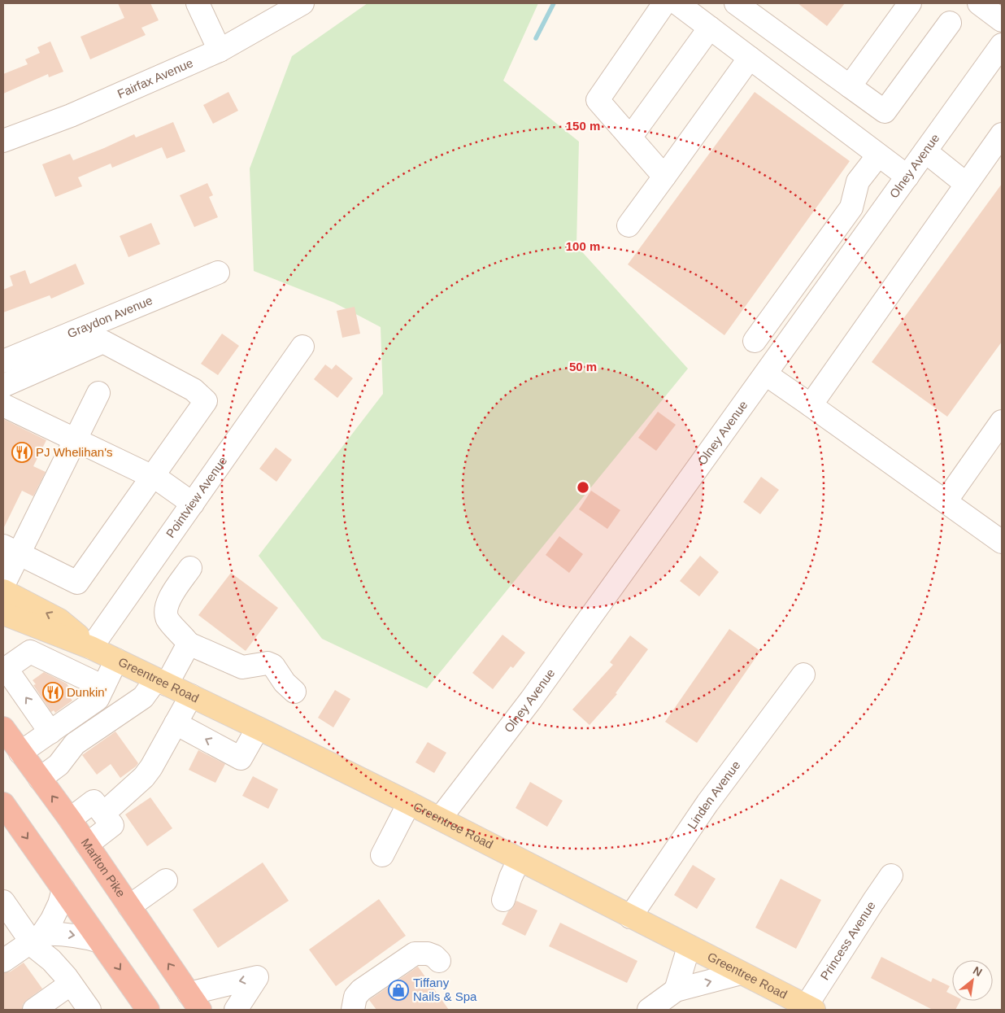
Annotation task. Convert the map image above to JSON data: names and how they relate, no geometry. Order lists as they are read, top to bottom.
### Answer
{
  "streets": {
    "highway": ["Marlton Pike"],
    "main road": ["Greentree Road"],
    "street": [
      "Fairfax Avenue",
      "Olney Avenue",
      "Graydon Avenue",
      "Pointview Avenue",
      "Linden Avenue",
      "Princess Avenue"
    ]
  },
  "crossings": [
    ["Olney Avenue", "Greentree Road"],
    ["Pointview Avenue", "Greentree Road"],
    ["Greentree Road", "Linden Avenue"],
    ["Greentree Road", "Princess Avenue"]
  ],
  "places": {
    "restaurant": ["PJ Whelihan's", "Dunkin'"],
    "shop": ["Tiffany Nails & Spa"]
  },
  "north": "top right",
  "rings": ["150 m", "100 m", "50 m"]
}
